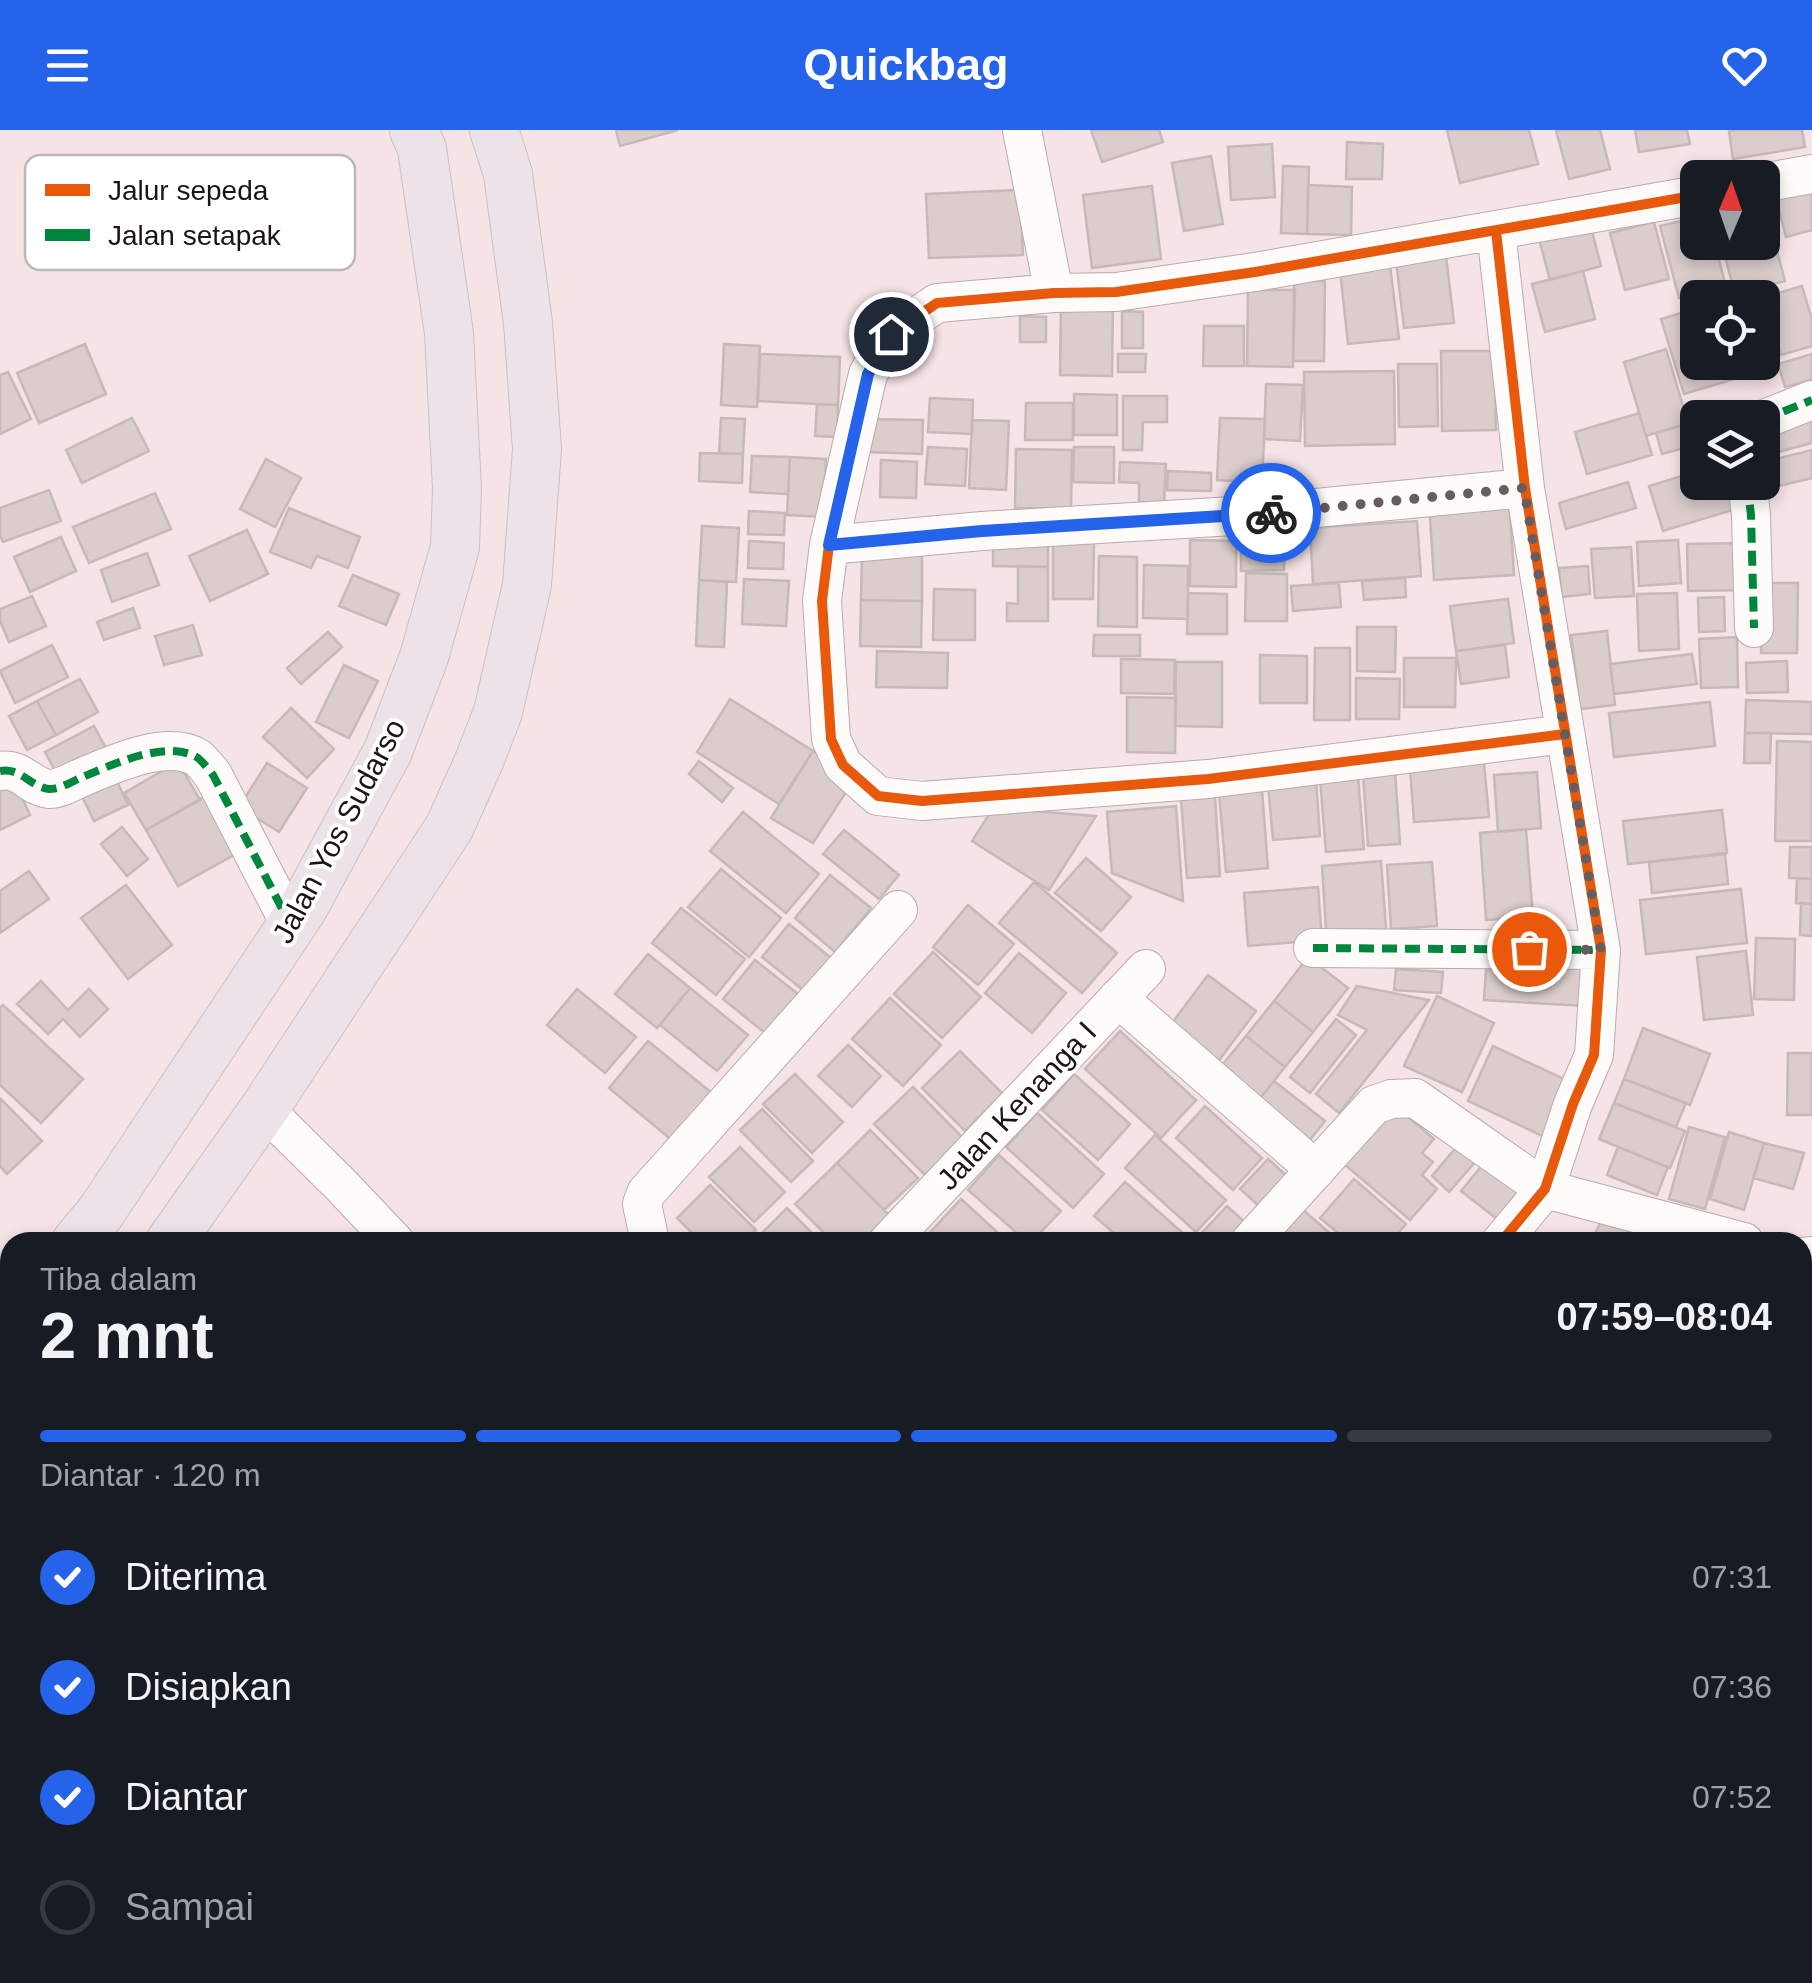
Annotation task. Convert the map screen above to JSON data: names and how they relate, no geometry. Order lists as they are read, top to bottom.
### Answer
{
  "streets": {
    "main road": ["Jalan Yos Sudarso"],
    "street": ["Jalan Kenanga I"]
  },
  "legend": ["Jalur sepeda", "Jalan setapak"],
  "north": "top",
  "page": {
    "header": "Quickbag",
    "heading": ["2 mnt", "Tiba dalam", "07:59–08:04"],
    "bar": "Diantar · 120 m",
    "list": [
      ["Diterima", "07:31"],
      ["Disiapkan", "07:36"],
      ["Diantar", "07:52"],
      "Sampai"
    ]
  }
}
